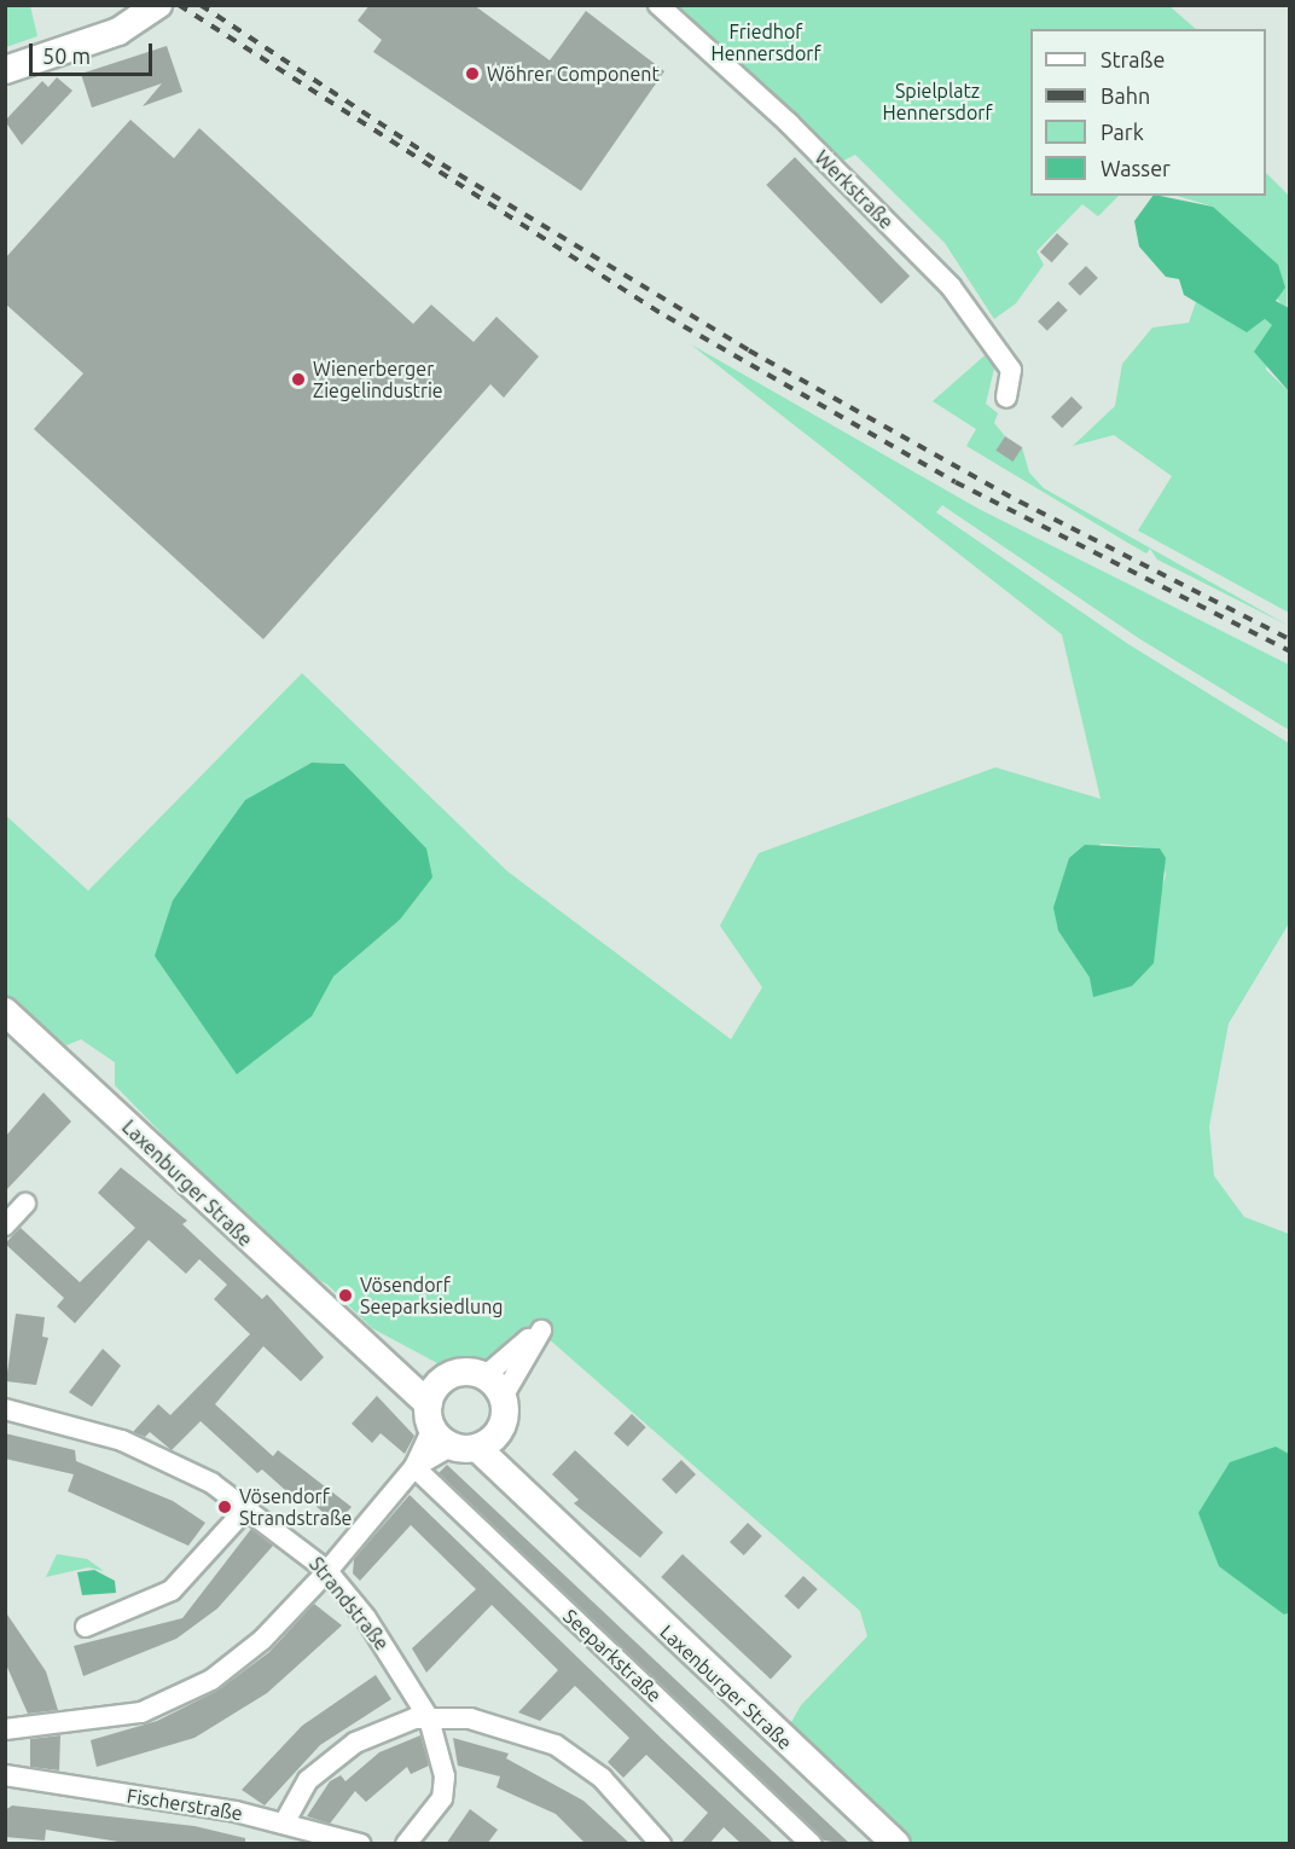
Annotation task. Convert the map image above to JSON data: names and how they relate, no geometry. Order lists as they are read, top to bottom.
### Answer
{
  "streets": {
    "main road": ["Laxenburger Straße"],
    "street": [
      "Werkstraße",
      "Strandstraße",
      "Seeparkstraße",
      "Fischerstraße"
    ]
  },
  "parks": ["Friedhof Hennersdorf", "Spielplatz Hennersdorf"],
  "places": [
    "Wöhrer Component",
    "Wienerberger Ziegelindustrie",
    "Vösendorf Seeparksiedlung",
    "Vösendorf Strandstraße"
  ],
  "legend": [
    "Straße",
    "Bahn",
    "Park",
    "Wasser"
  ],
  "scale_bar": "50 m"
}
